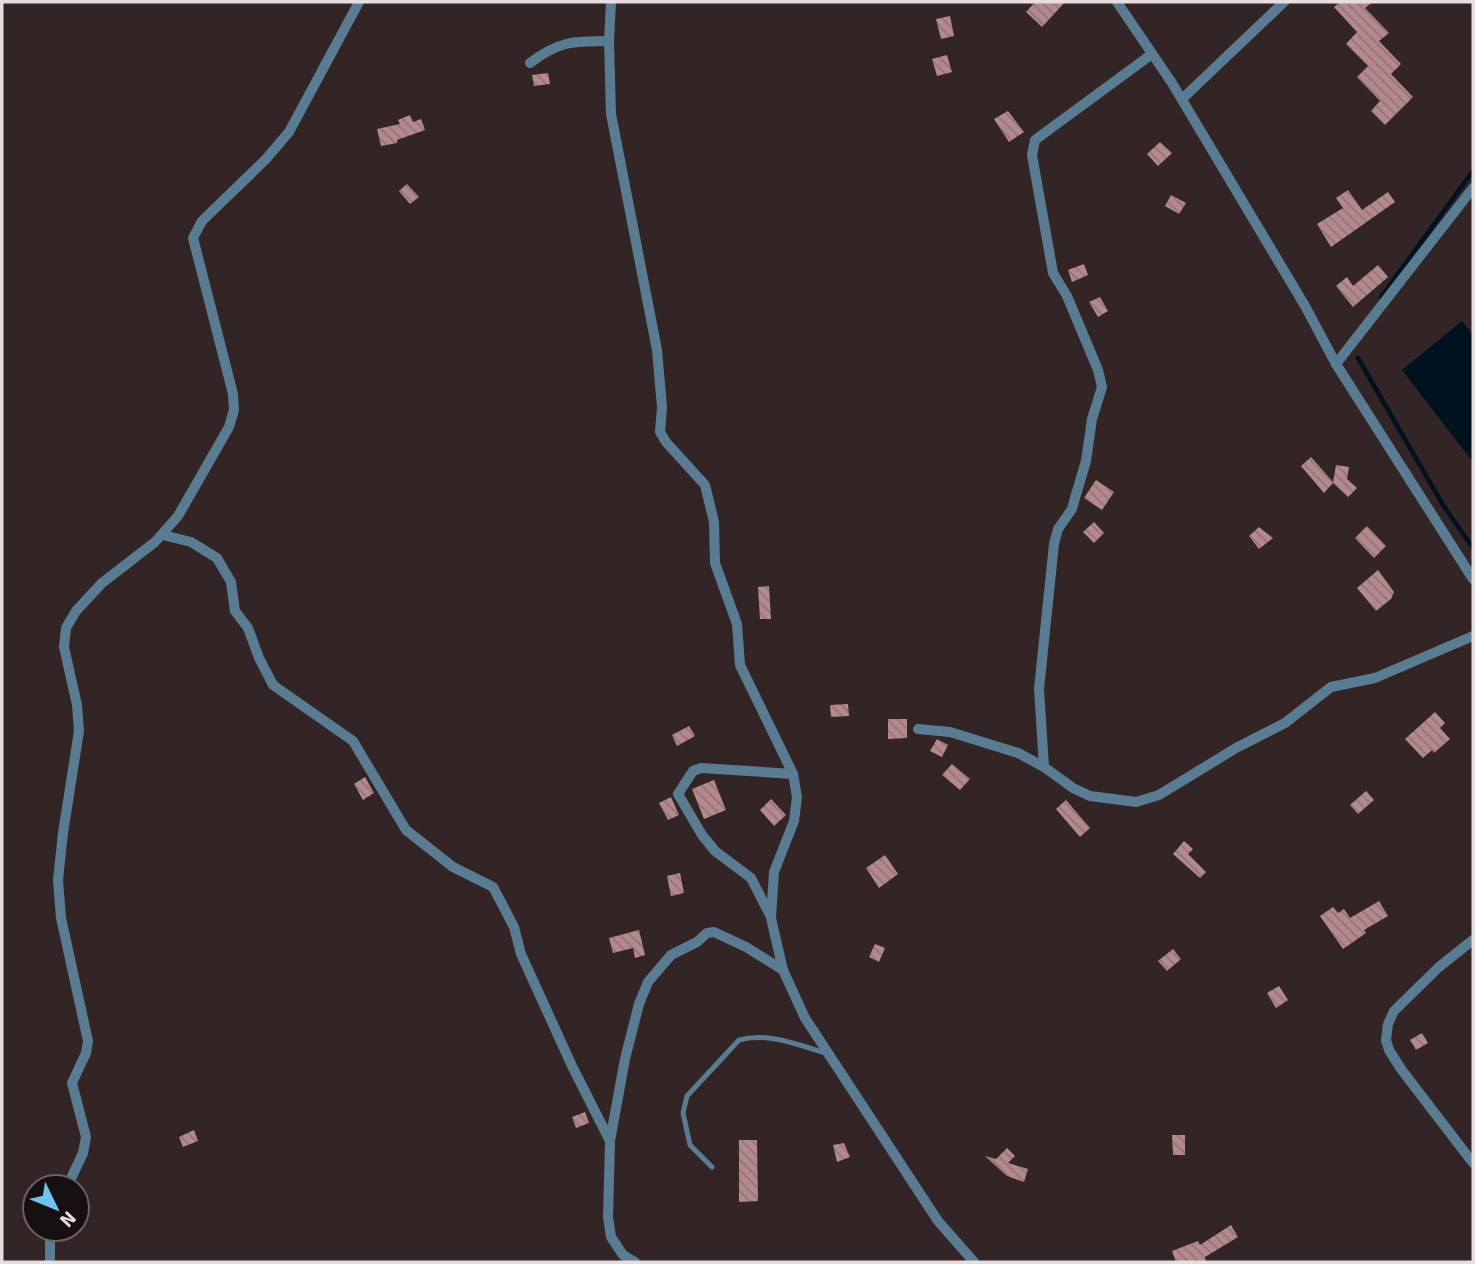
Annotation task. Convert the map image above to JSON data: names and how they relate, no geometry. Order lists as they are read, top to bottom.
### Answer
{
  "north": "bottom right"
}
